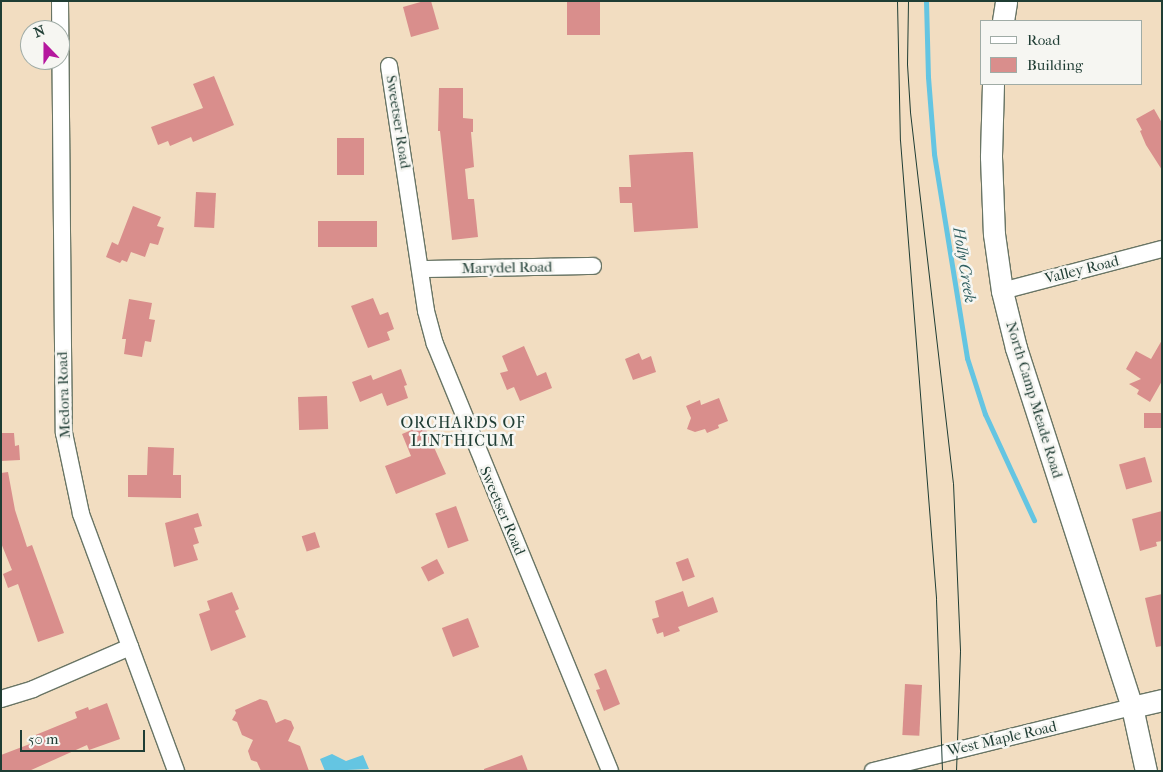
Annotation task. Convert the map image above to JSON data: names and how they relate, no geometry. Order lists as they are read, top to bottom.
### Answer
{
  "streets": {
    "main road": ["North Camp Meade Road"],
    "street": [
      "Sweetser Road",
      "Marydel Road",
      "Valley Road",
      "Medora Road",
      "West Maple Road"
    ]
  },
  "crossings": [
    ["Sweetser Road", "Marydel Road"],
    ["Valley Road", "North Camp Meade Road"],
    ["North Camp Meade Road", "West Maple Road"]
  ],
  "districts": ["ORCHARDS OF LINTHICUM"],
  "water": ["Holly Creek"],
  "legend": ["Road", "Building"],
  "scale_bar": "50 m",
  "north": "top"
}
